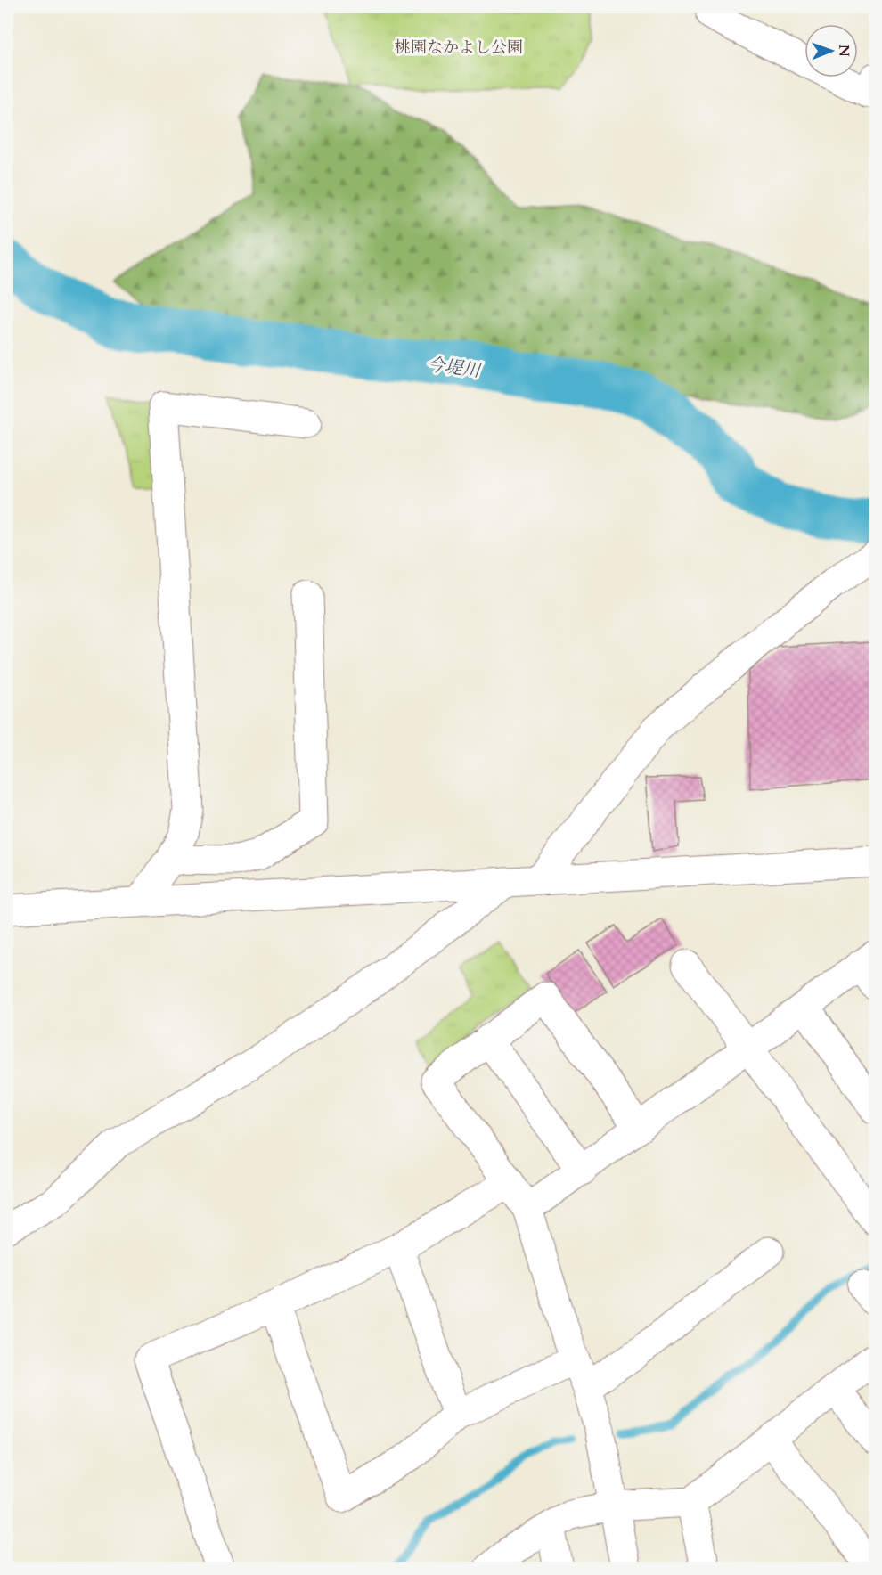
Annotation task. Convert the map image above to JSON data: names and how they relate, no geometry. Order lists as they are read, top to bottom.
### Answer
{
  "water": ["今堤川"],
  "parks": ["桃園なかよし公園"],
  "north": "right"
}
